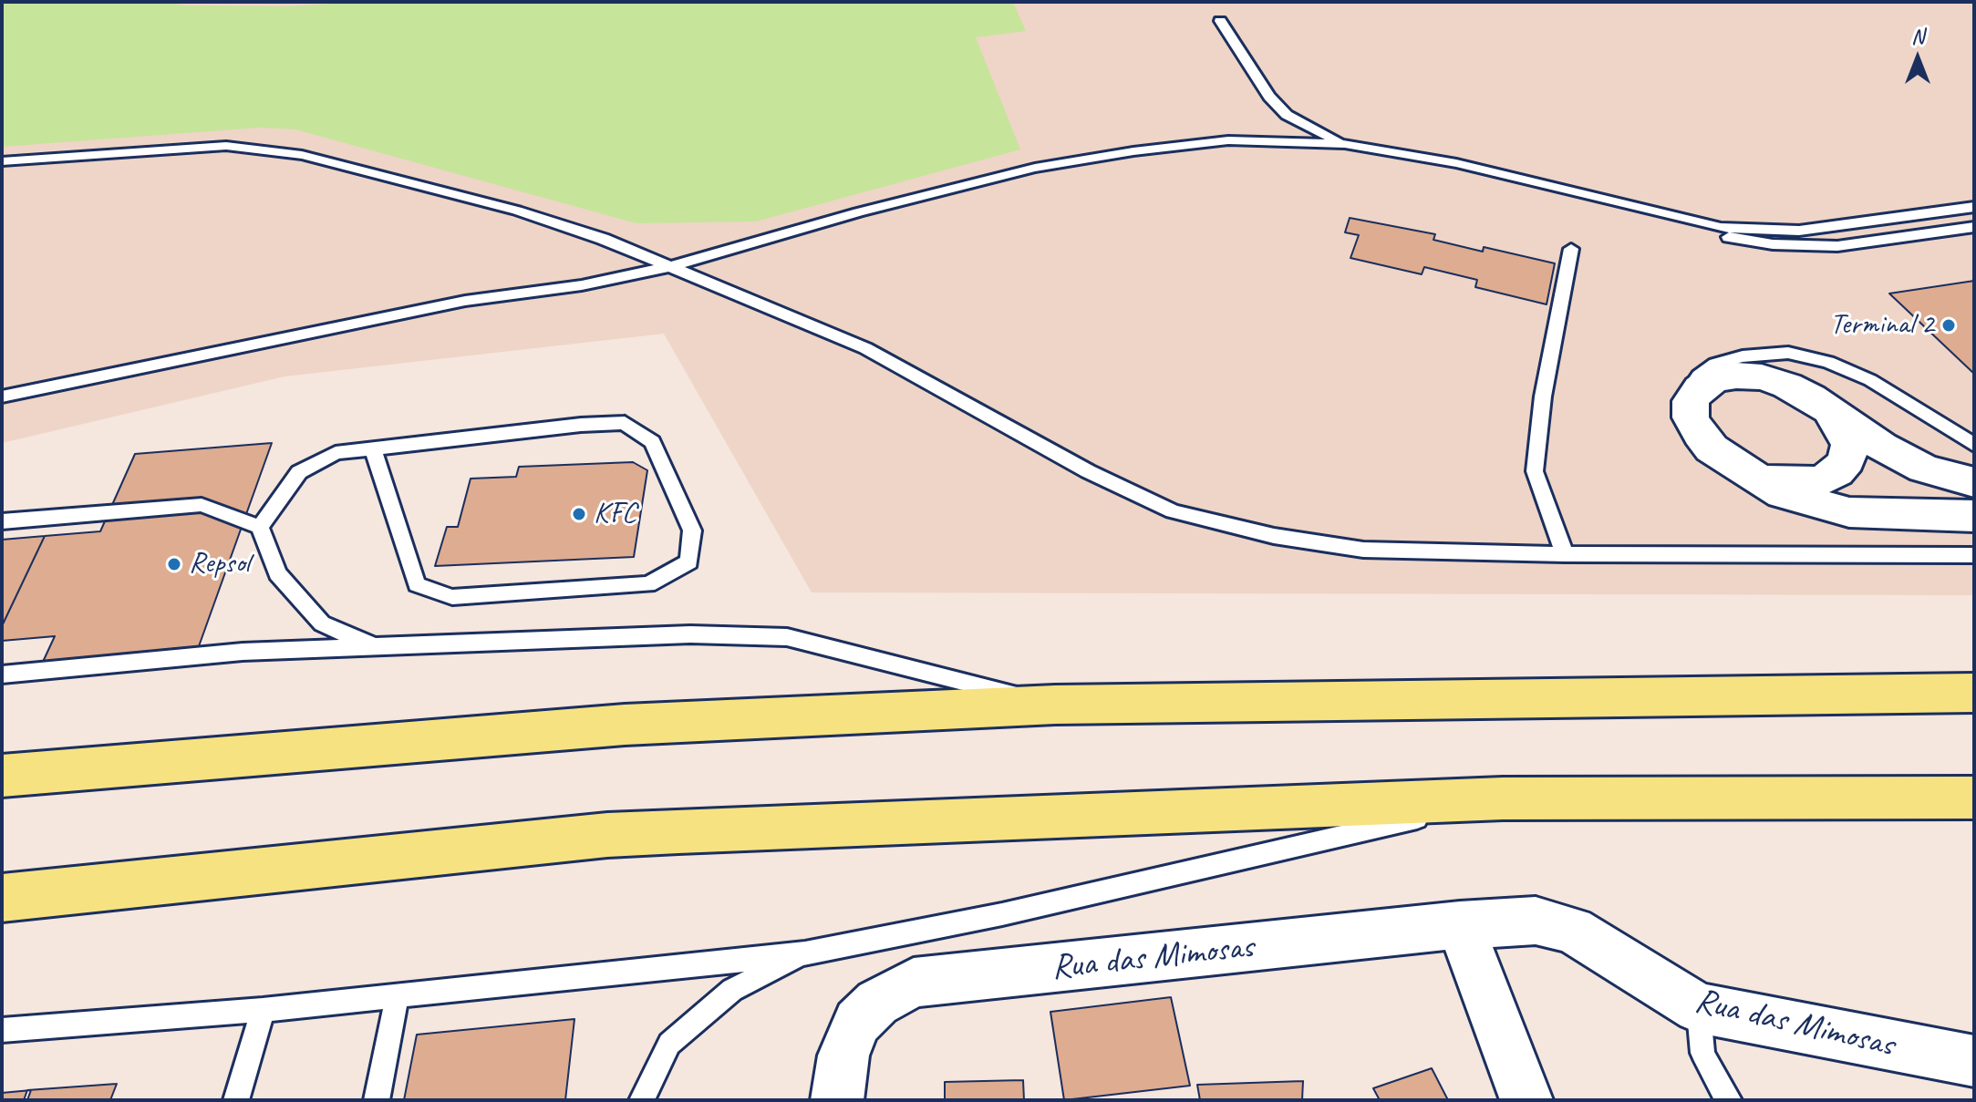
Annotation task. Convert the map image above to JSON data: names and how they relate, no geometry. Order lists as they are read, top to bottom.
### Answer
{
  "streets": {
    "street": ["Rua das Mimosas"]
  },
  "places": ["Terminal 2", "KFC", "Repsol"],
  "north": "top"
}
